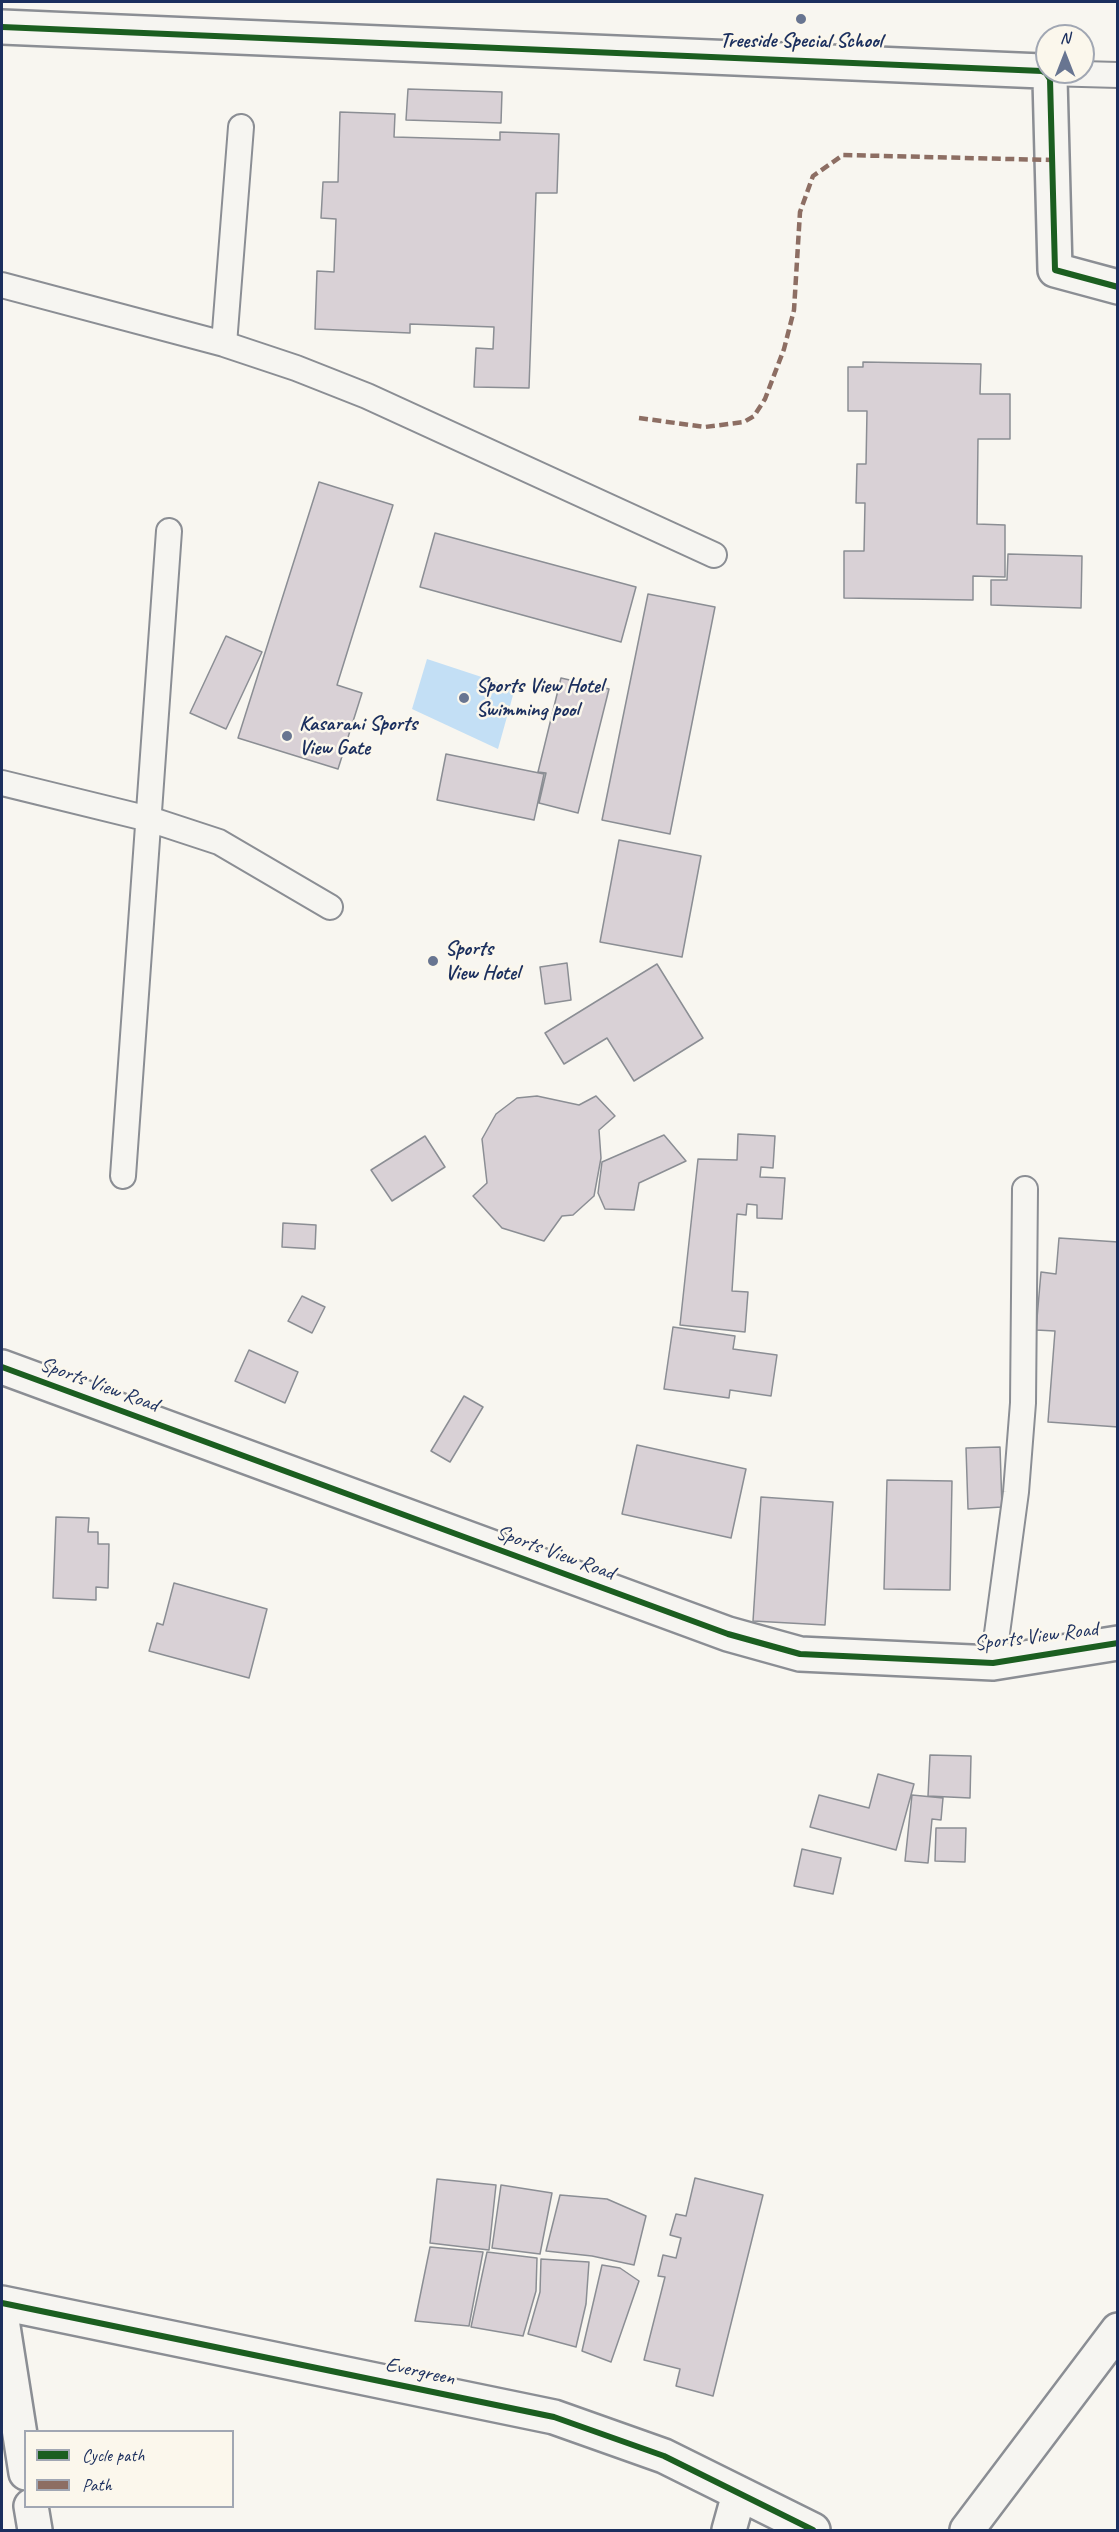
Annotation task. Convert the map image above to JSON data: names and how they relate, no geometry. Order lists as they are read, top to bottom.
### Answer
{
  "streets": {
    "street": ["Sports View Road", "Evergreen"]
  },
  "places": [
    "Treeside Special School",
    "Sports View Hotel Swimming pool",
    "Kasarani Sports View Gate",
    "Sports View Hotel"
  ],
  "legend": ["Cycle path", "Path"],
  "north": "top"
}
